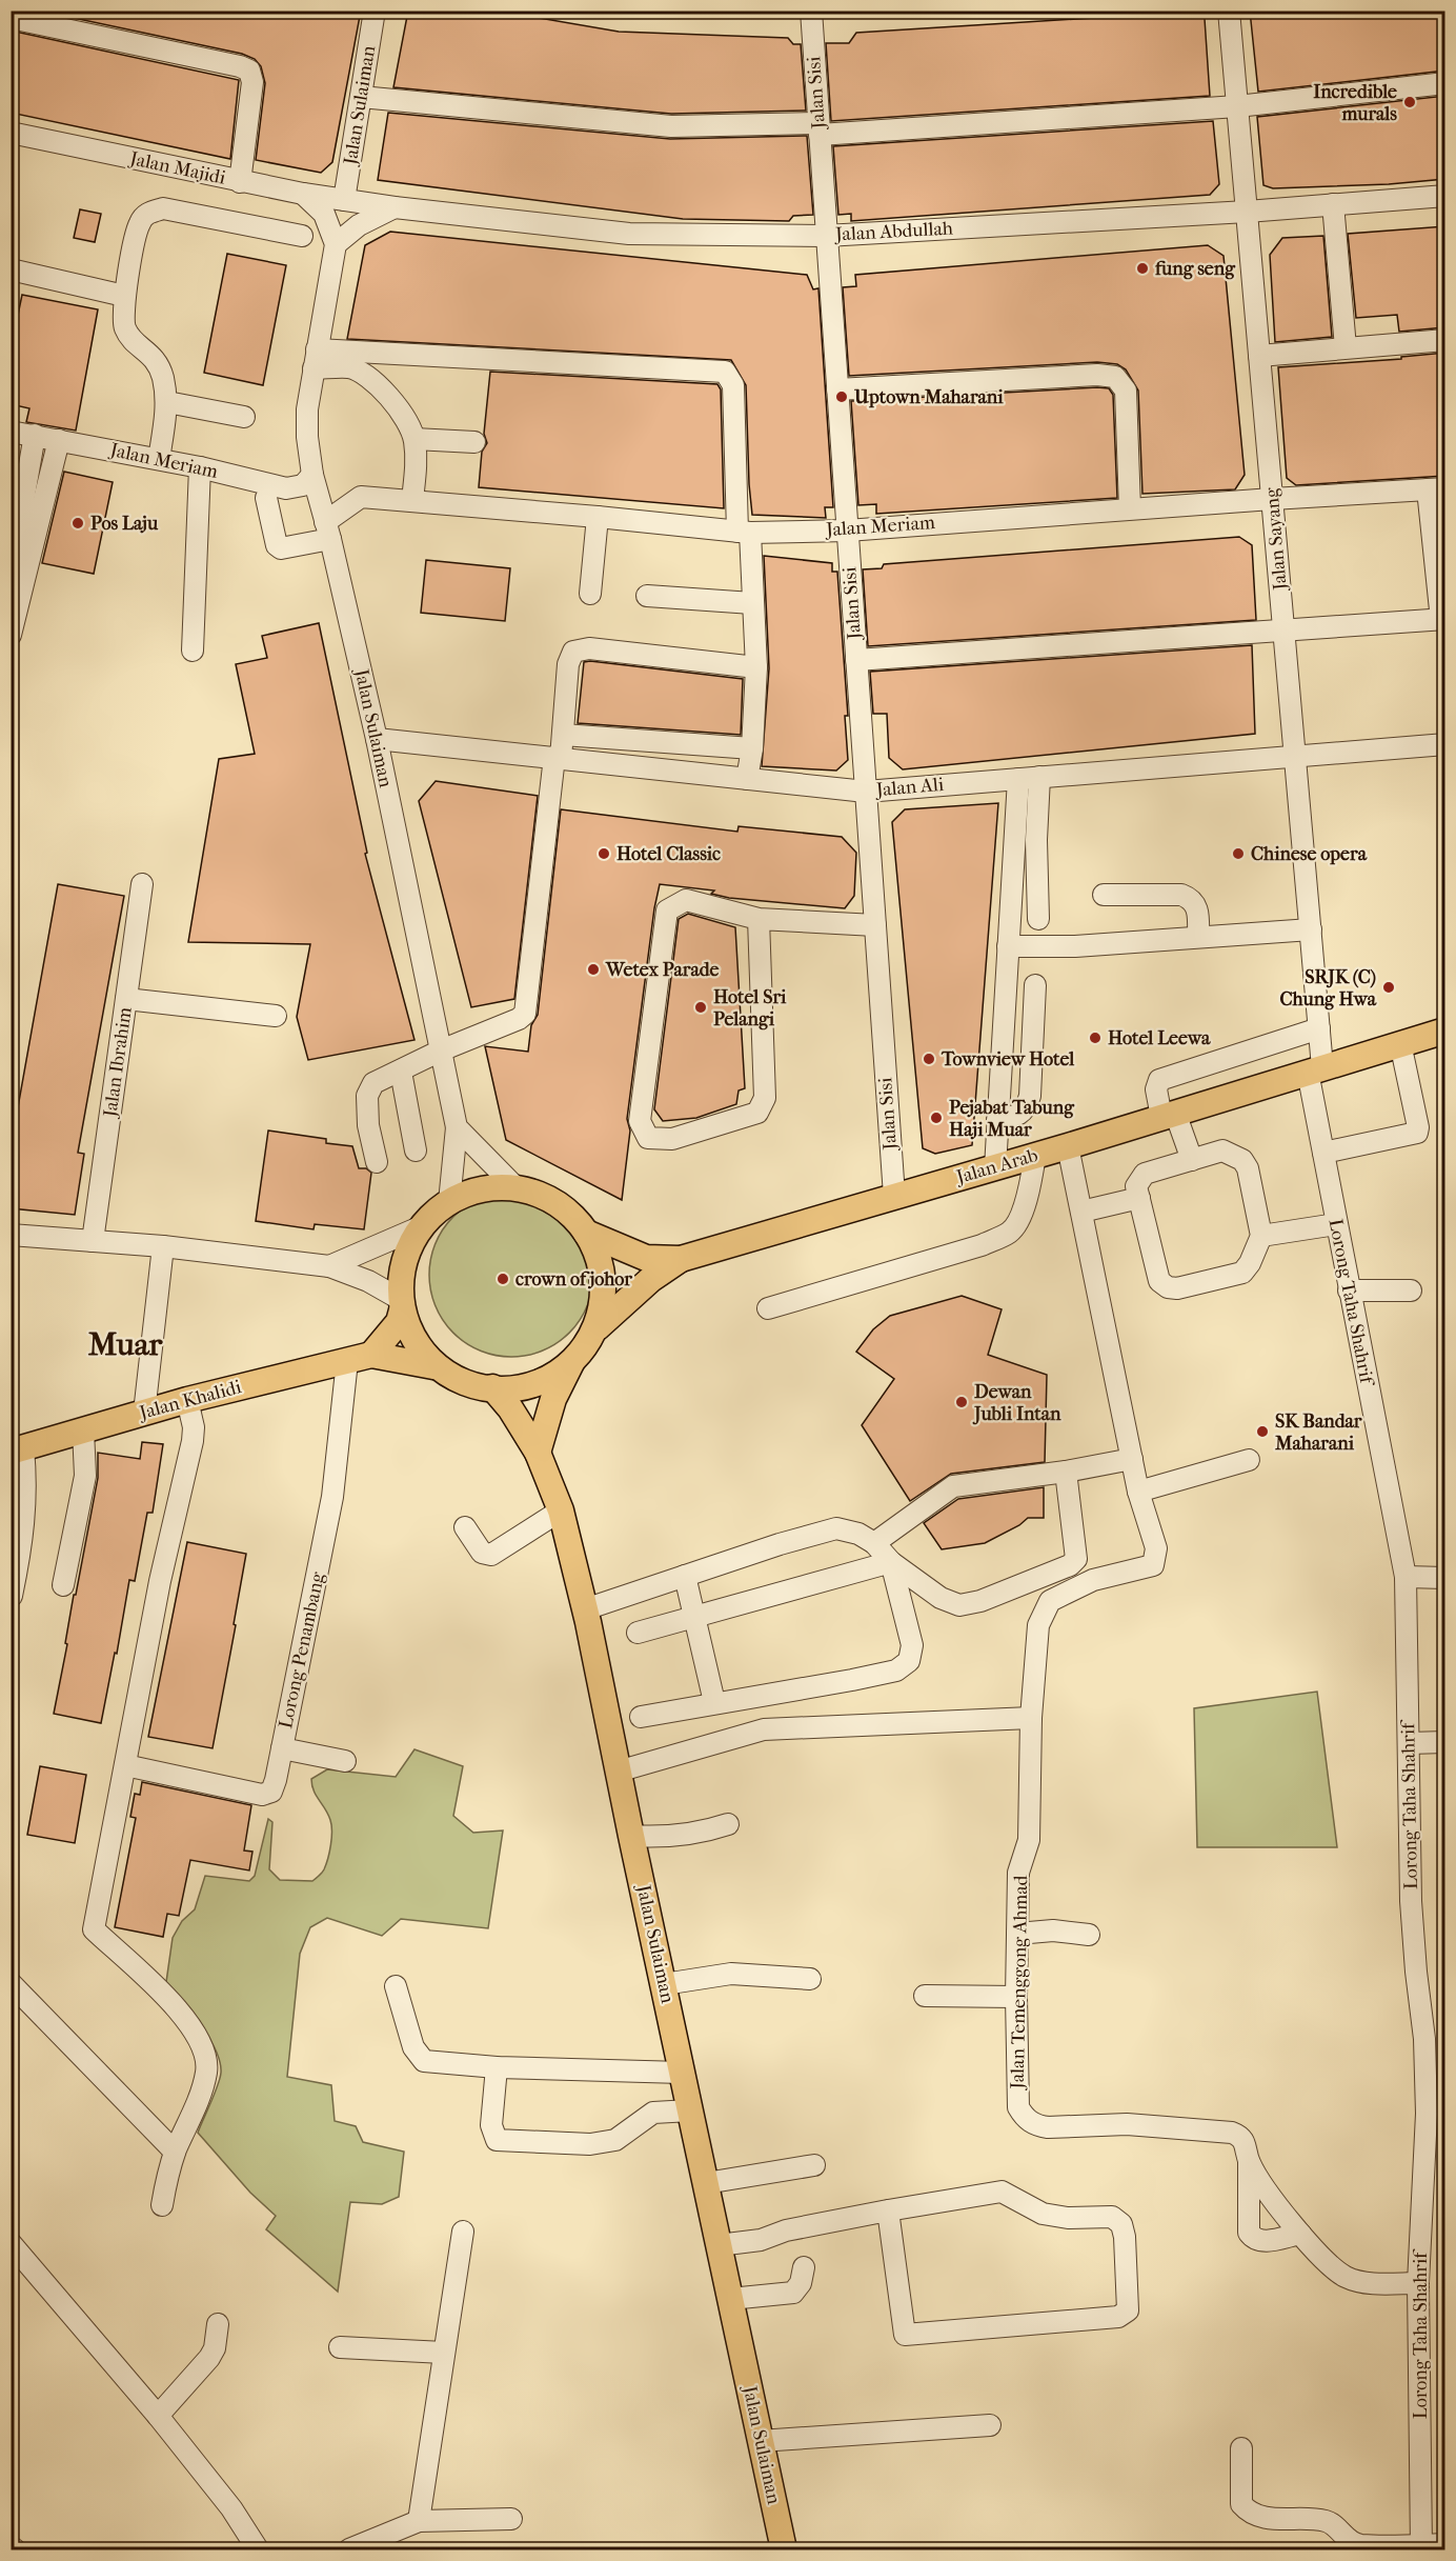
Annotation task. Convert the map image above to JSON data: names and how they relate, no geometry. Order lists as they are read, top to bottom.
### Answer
{
  "streets": {
    "main road": ["Jalan Sulaiman", "Jalan Arab", "Jalan Khalidi"],
    "street": [
      "Jalan Sisi",
      "Jalan Majidi",
      "Jalan Abdullah",
      "Jalan Meriam",
      "Jalan Sayang",
      "Jalan Ali",
      "Jalan Ibrahim",
      "Lorong Taha Shahrif",
      "Lorong Penambang",
      "Jalan Temenggong Ahmad"
    ]
  },
  "crossings": [
    ["Jalan Sisi", "Jalan Abdullah"],
    ["Jalan Sisi", "Jalan Meriam"],
    ["Jalan Sisi", "Jalan Ali"],
    ["Jalan Sisi", "Jalan Arab"],
    ["Jalan Sulaiman", "Jalan Majidi"],
    ["Jalan Sulaiman", "Jalan Abdullah"],
    ["Jalan Sulaiman", "Jalan Meriam"],
    ["Jalan Sulaiman", "Jalan Ali"],
    ["Jalan Sulaiman", "Jalan Arab"],
    ["Jalan Majidi", "Jalan Abdullah"],
    ["Jalan Abdullah", "Jalan Sayang"],
    ["Jalan Meriam", "Jalan Sayang"],
    ["Jalan Sayang", "Jalan Ali"],
    ["Jalan Sayang", "Jalan Arab"],
    ["Jalan Sayang", "Lorong Taha Shahrif"],
    ["Jalan Arab", "Lorong Taha Shahrif"],
    ["Lorong Taha Shahrif", "Jalan Temenggong Ahmad"],
    ["Jalan Khalidi", "Lorong Penambang"]
  ],
  "districts": ["Muar"],
  "places": [
    "Incredible murals",
    "fung seng",
    "Uptown Maharani",
    "Pos Laju",
    "Hotel Classic",
    "Chinese opera",
    "Wetex Parade",
    "SRJK (C) Chung Hwa",
    "Hotel Sri Pelangi",
    "Hotel Leewa",
    "Townview Hotel",
    "Pejabat Tabung Haji Muar",
    "crown of johor",
    "Dewan Jubli Intan",
    "SK Bandar Maharani"
  ]
}
